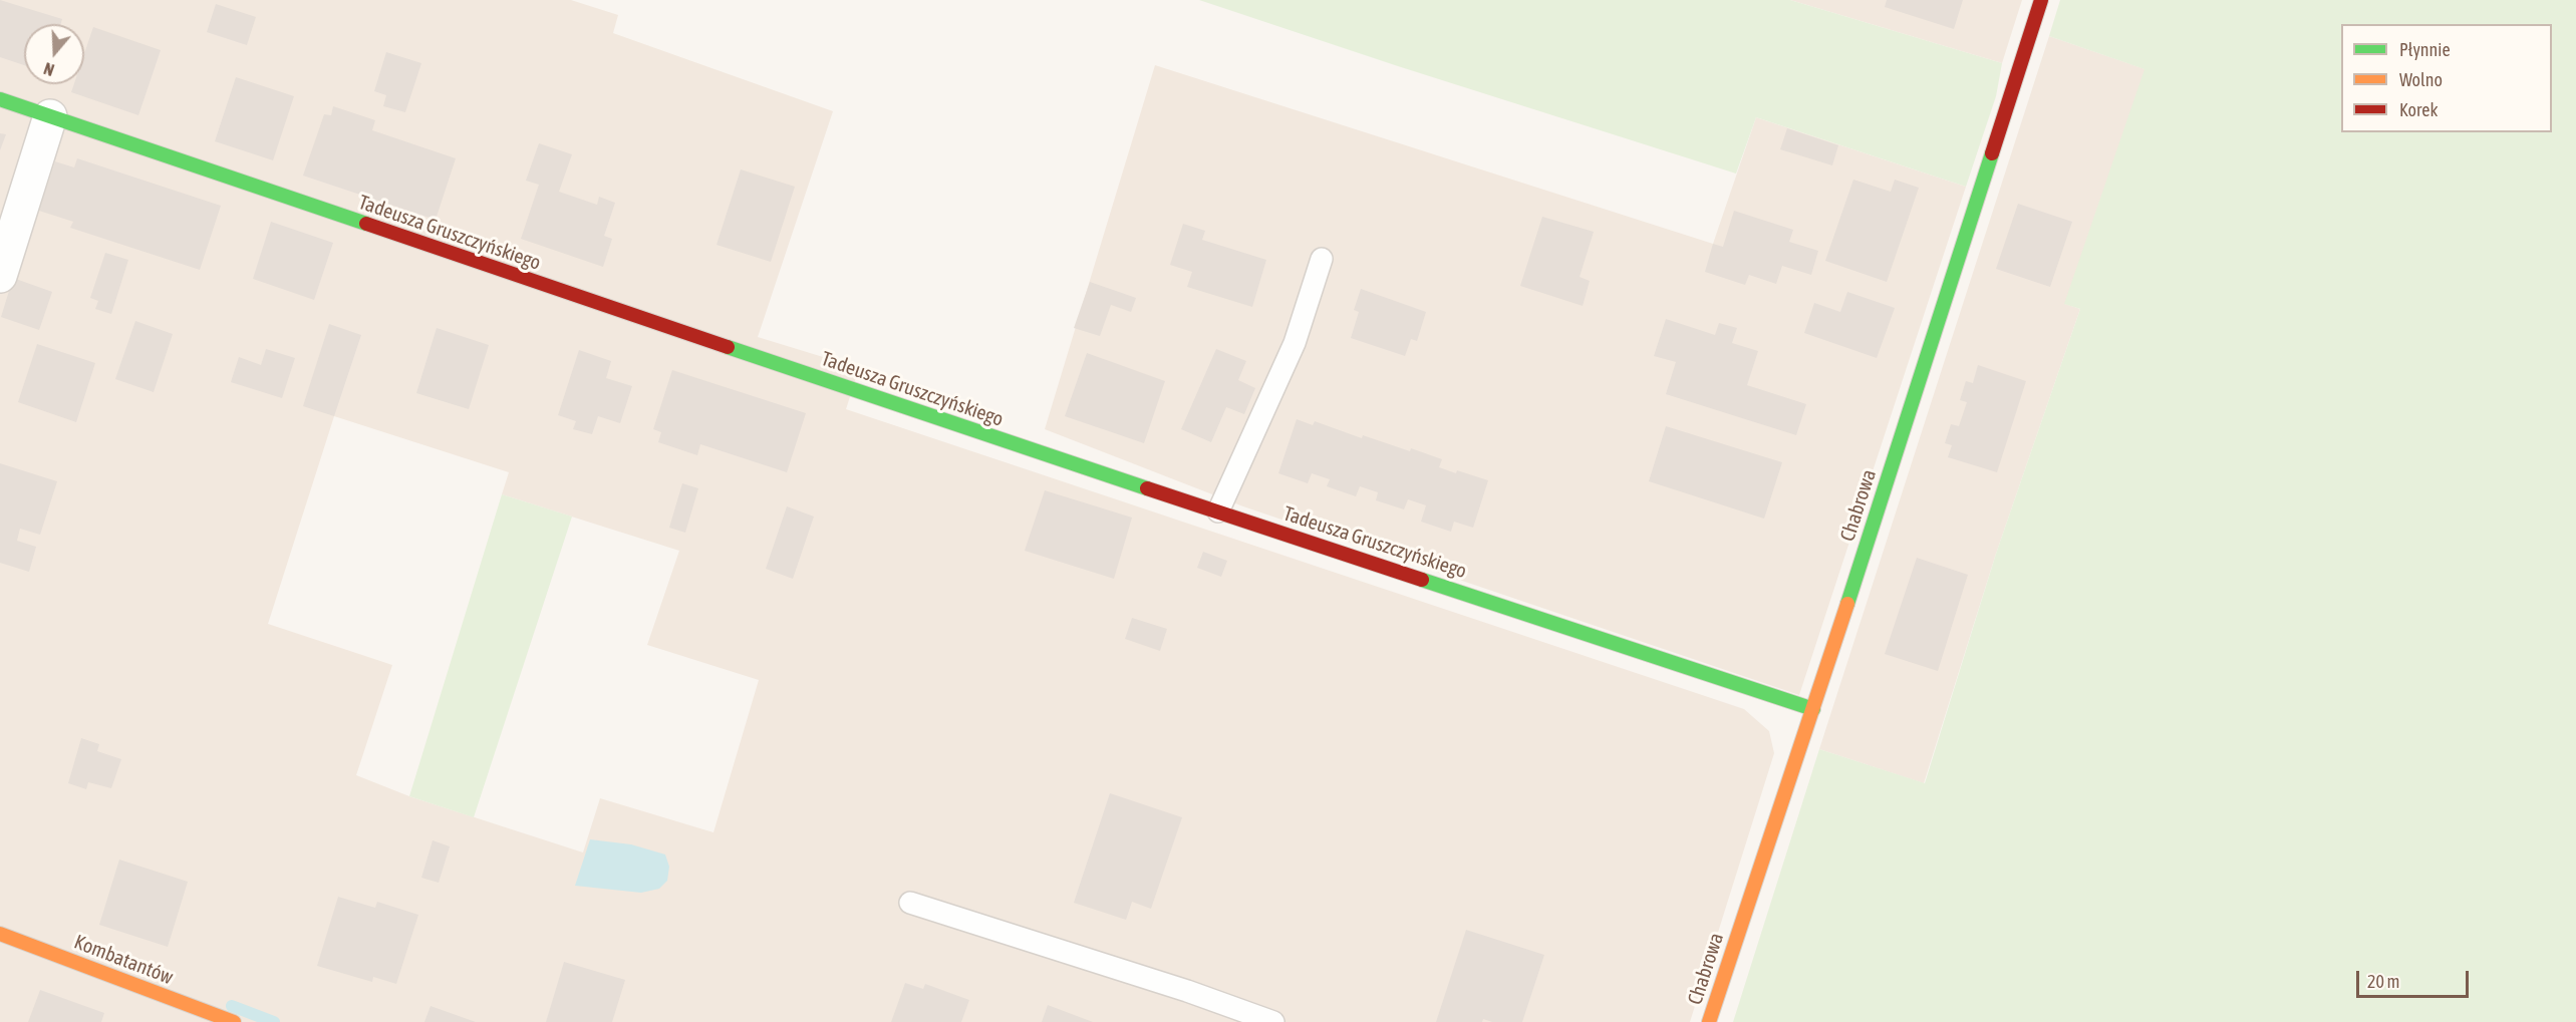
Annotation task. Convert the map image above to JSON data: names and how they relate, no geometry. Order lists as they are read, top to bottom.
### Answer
{
  "streets": {
    "street": ["Tadeusza Gruszczyńskiego", "Chabrowa", "Kombatantów"]
  },
  "crossings": [
    ["Tadeusza Gruszczyńskiego", "Chabrowa"]
  ],
  "legend": ["Płynnie", "Wolno", "Korek"],
  "scale_bar": "20 m",
  "north": "bottom"
}
